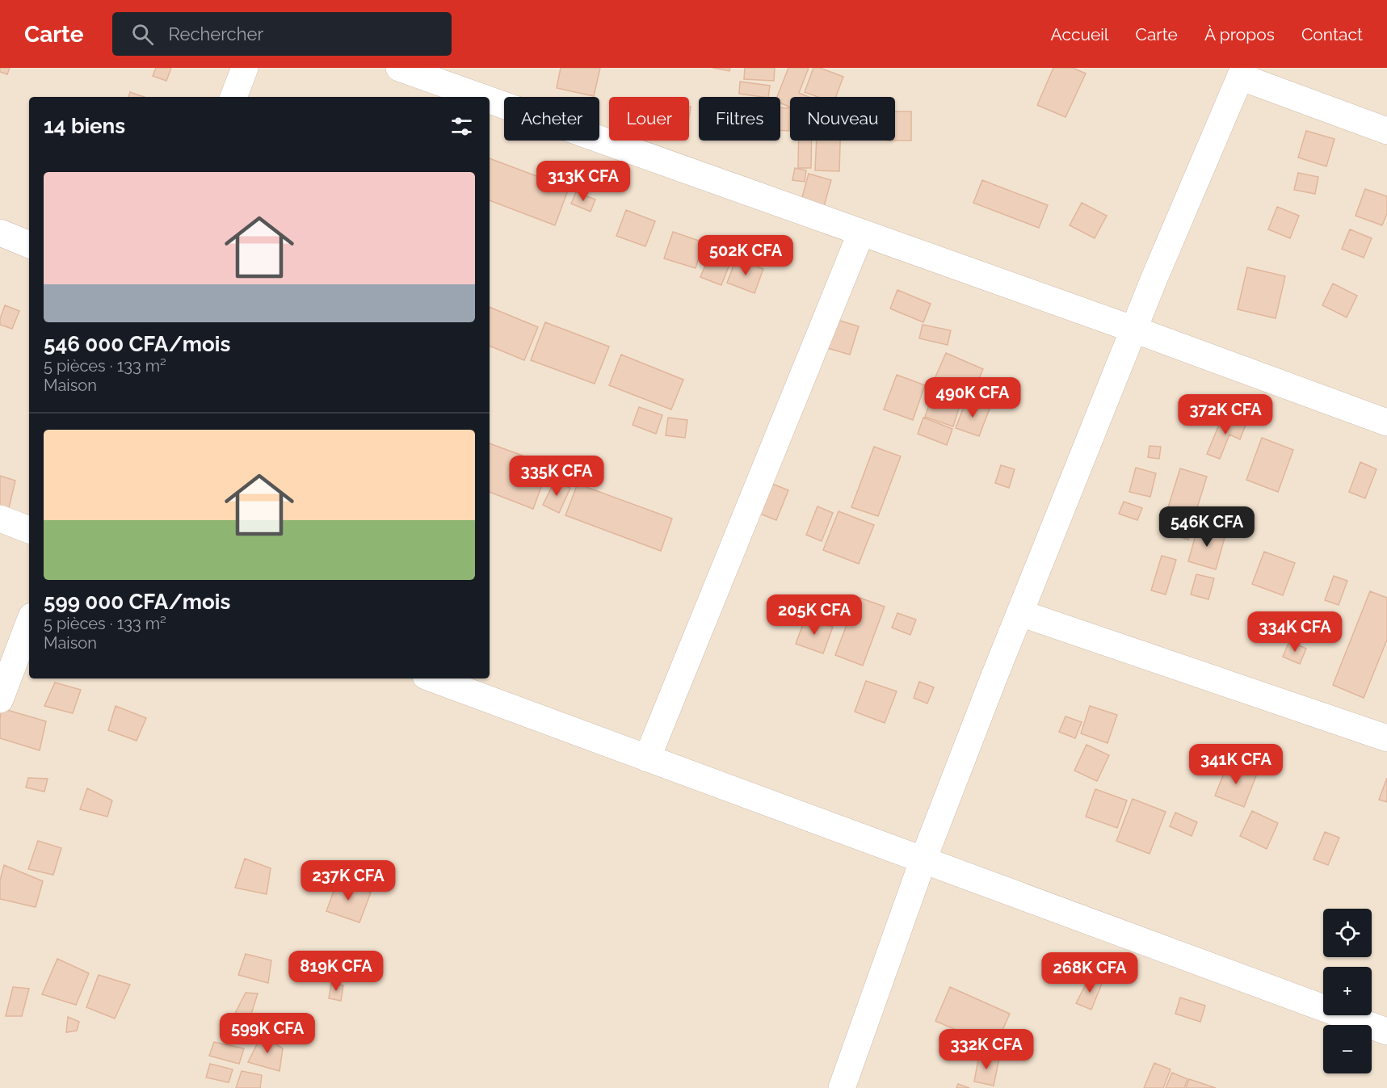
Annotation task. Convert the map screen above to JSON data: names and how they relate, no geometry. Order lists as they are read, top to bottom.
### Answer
{
  "page": {
    "header": "Carte",
    "search": "Rechercher",
    "nav": [
      "Accueil",
      "Carte",
      "À propos",
      "Contact"
    ],
    "chip": [
      "Acheter",
      "Louer",
      "Filtres",
      "Nouveau"
    ],
    "heading": "14 biens",
    "list": [
      {
        "name": "546 000 CFA/mois",
        "note": "5 pièces · 133 m² · Maison"
      },
      {
        "name": "599 000 CFA/mois",
        "note": "5 pièces · 133 m² · Maison"
      }
    ],
    "price": [
      "313K CFA",
      "502K CFA",
      "490K CFA",
      "372K CFA",
      "335K CFA",
      "546K CFA",
      "205K CFA",
      "334K CFA",
      "341K CFA",
      "237K CFA",
      "819K CFA",
      "268K CFA",
      "599K CFA",
      "332K CFA"
    ],
    "map_buttons": ["+", "−"]
  }
}
